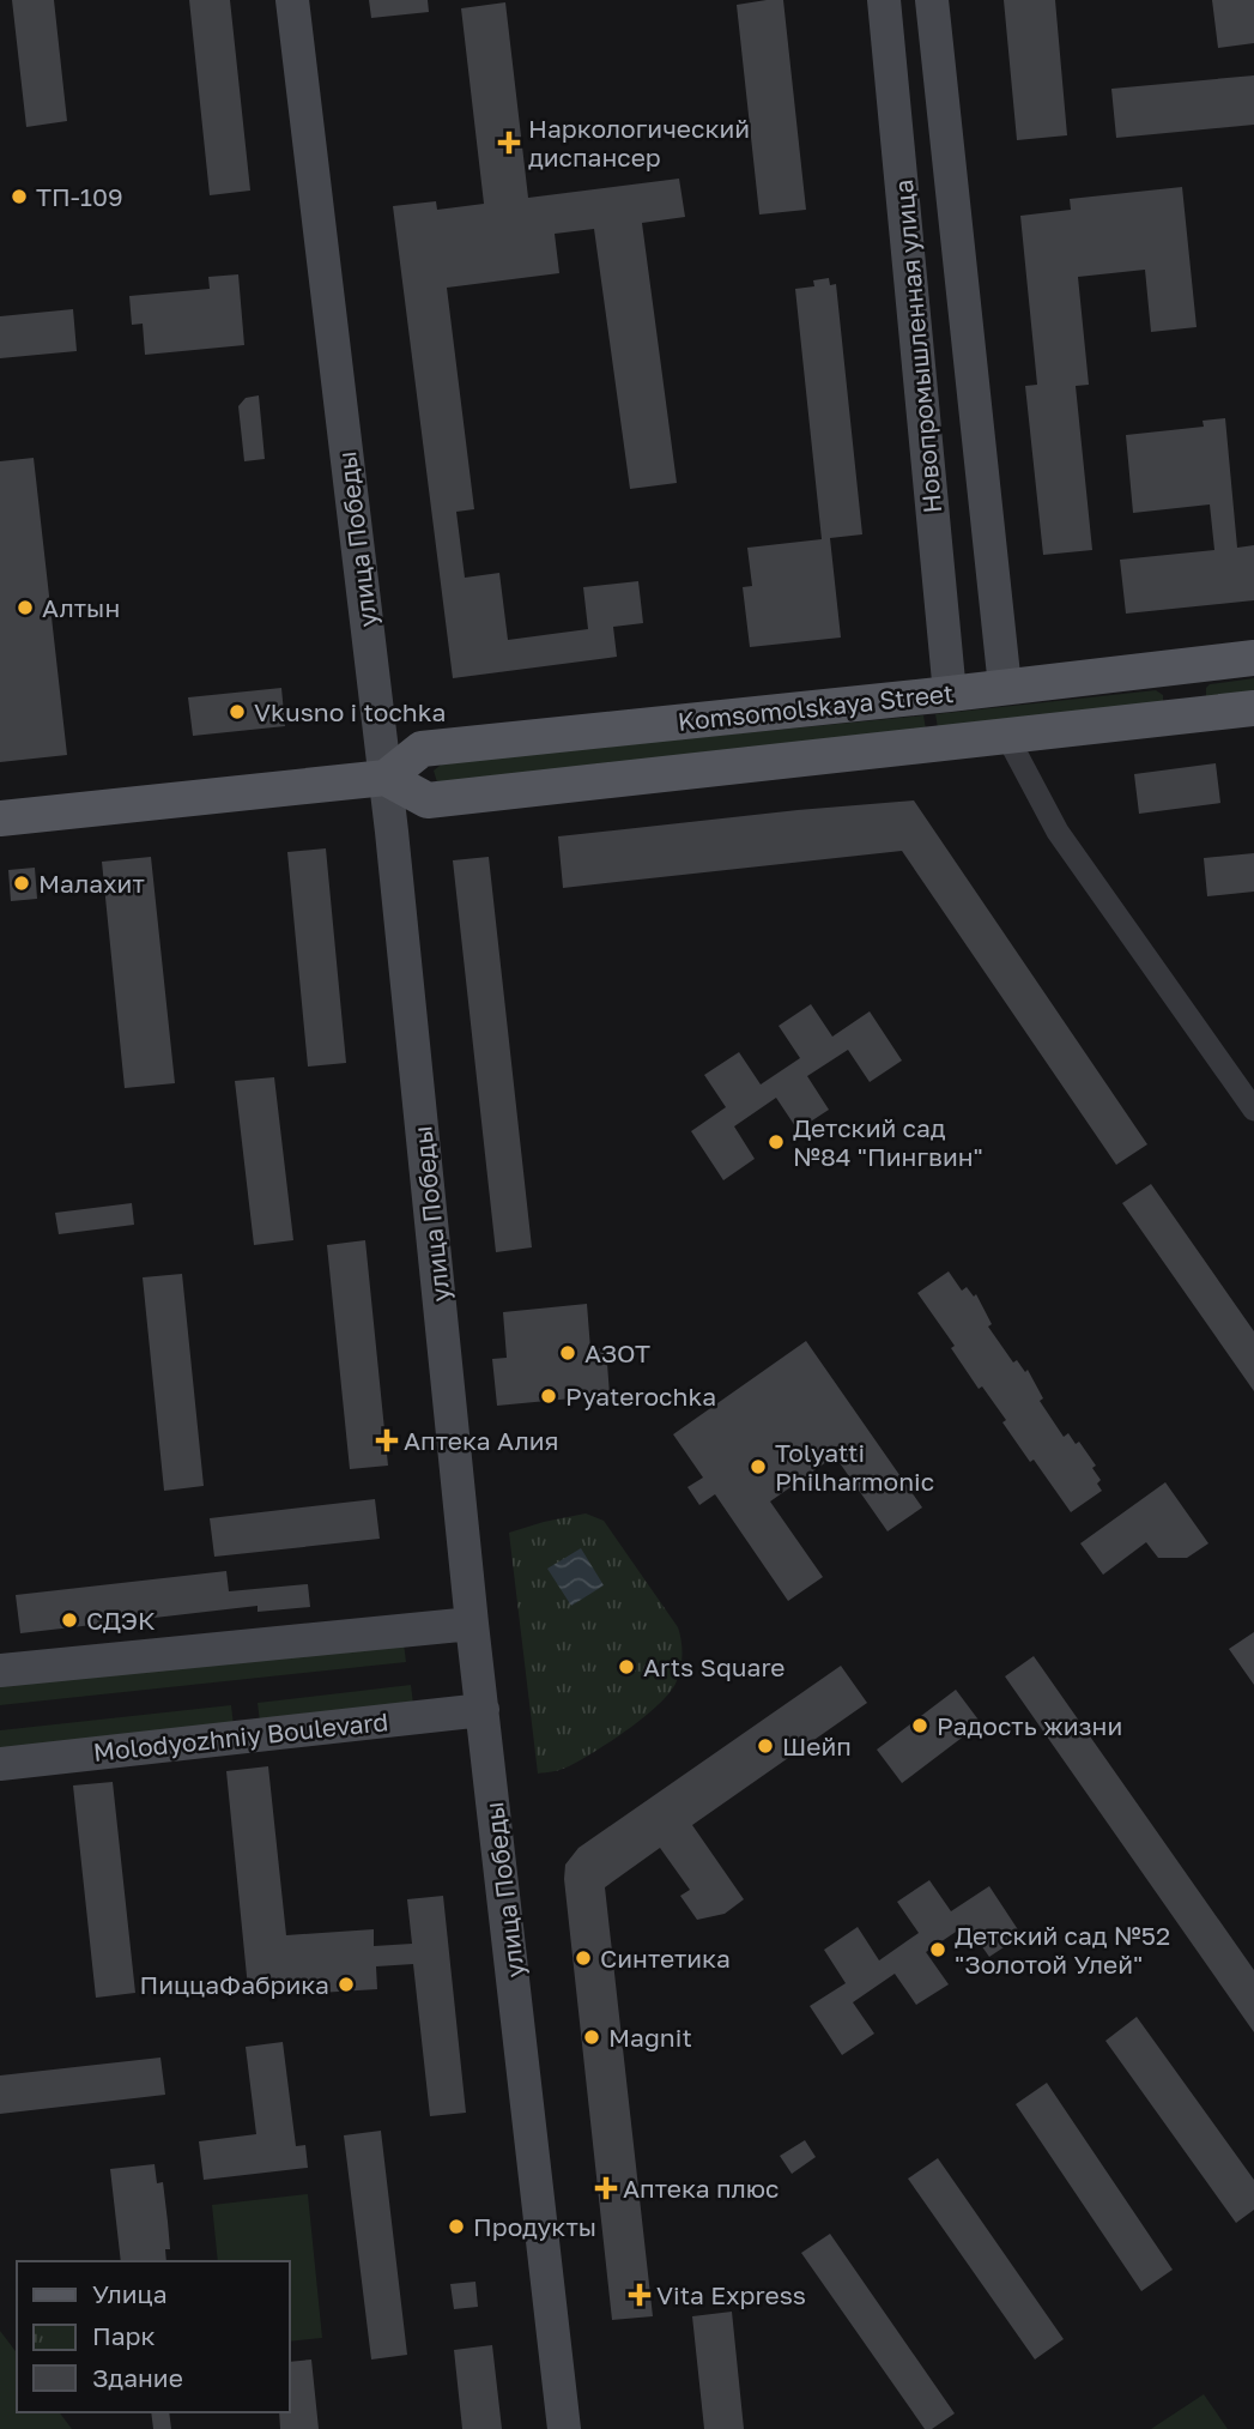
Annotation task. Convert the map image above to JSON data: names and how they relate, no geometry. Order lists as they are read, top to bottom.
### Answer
{
  "streets": {
    "main road": [
      "Новопромышленная улица",
      "улица Победы",
      "Komsomolskaya Street",
      "Molodyozhniy Boulevard"
    ]
  },
  "crossings": [
    ["Новопромышленная улица", "Komsomolskaya Street"],
    ["улица Победы", "Komsomolskaya Street"],
    ["улица Победы", "Molodyozhniy Boulevard"]
  ],
  "places": {
    "health": [
      "Наркологический диспансер",
      "Аптека Алия",
      "Аптека плюс",
      "Vita Express"
    ],
    "other": [
      "ТП-109",
      "Алтын",
      "Vkusno i tochka",
      "Малахит",
      "Детский сад №84 \"Пингвин\"",
      "АЗОТ",
      "Pyaterochka",
      "Tolyatti Philharmonic",
      "СДЭК",
      "Arts Square",
      "Радость жизни",
      "Шейп",
      "Детский сад №52 \"Золотой Улей\"",
      "Синтетика",
      "ПиццаФабрика",
      "Magnit",
      "Продукты"
    ]
  },
  "legend": ["Улица", "Парк", "Здание"]
}
